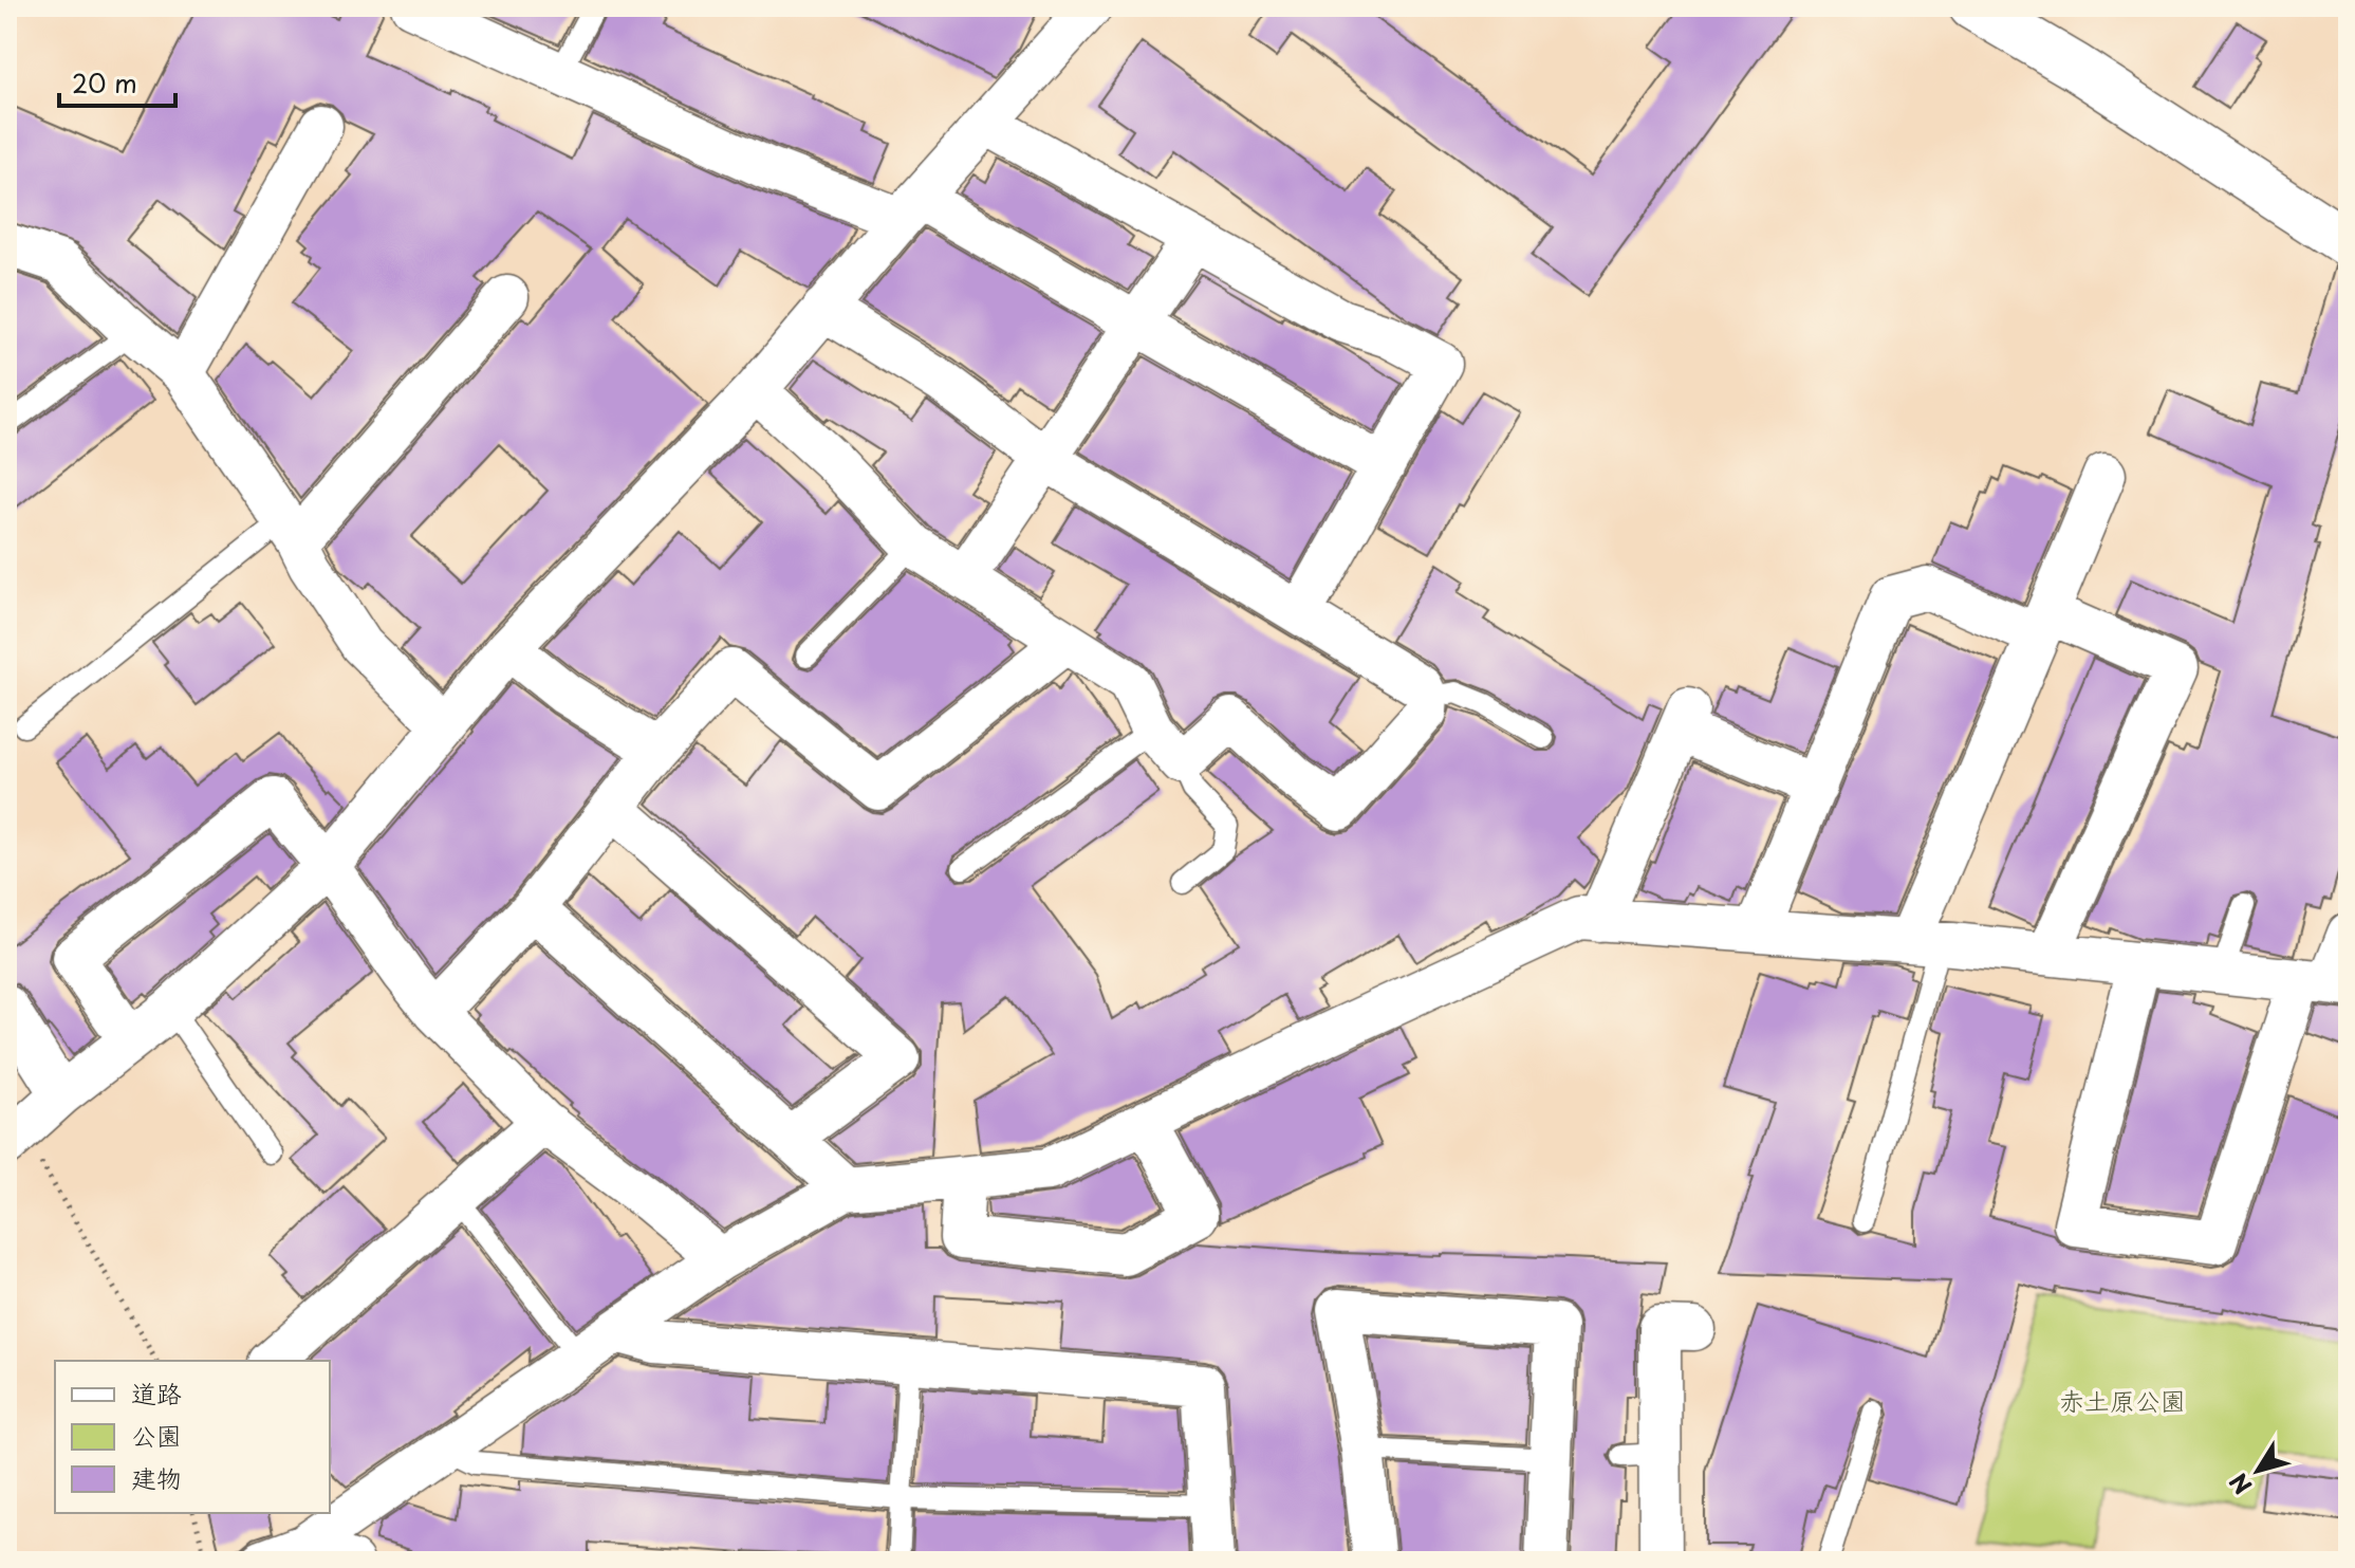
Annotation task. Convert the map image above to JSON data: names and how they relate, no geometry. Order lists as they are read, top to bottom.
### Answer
{
  "parks": ["赤土原公園"],
  "legend": ["道路", "公園", "建物"],
  "scale_bar": "20 m",
  "north": "bottom left"
}
